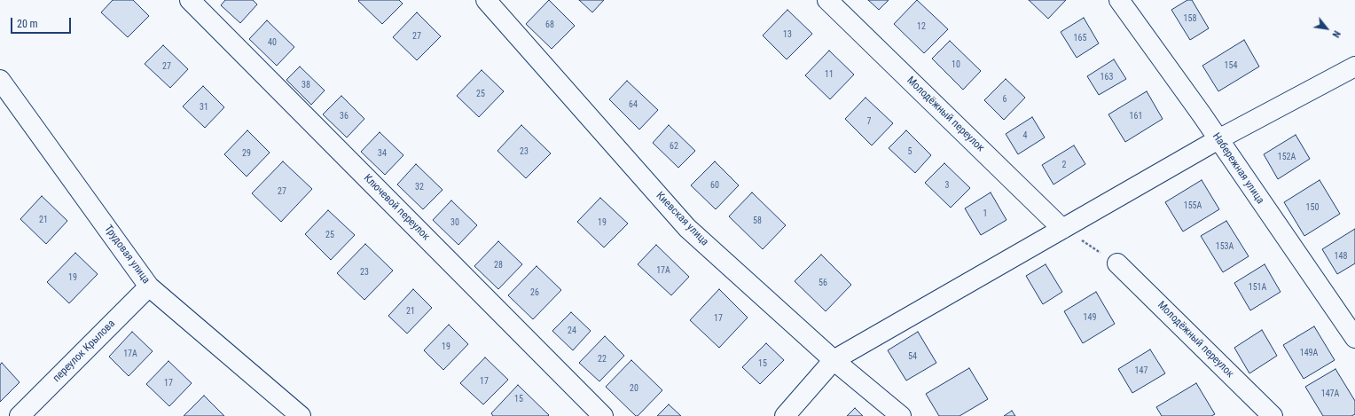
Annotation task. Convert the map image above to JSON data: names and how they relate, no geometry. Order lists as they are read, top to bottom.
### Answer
{
  "streets": {
    "street": [
      "Молодёжный переулок",
      "Набережная улица",
      "Ключевой переулок",
      "Киевская улица",
      "Трудовая улица",
      "переулок Крылова"
    ]
  },
  "crossings": [
    ["Трудовая улица", "переулок Крылова"]
  ],
  "house_numbers": [
    "158",
    "68",
    "12",
    "13",
    "27",
    "165",
    "40",
    "10",
    "154",
    "27",
    "11",
    "163",
    "38",
    "25",
    "6",
    "64",
    "31",
    "36",
    "161",
    "7",
    "4",
    "62",
    "23",
    "5",
    "29",
    "34",
    "152А",
    "2",
    "60",
    "3",
    "32",
    "27",
    "155А",
    "150",
    "1",
    "21",
    "58",
    "30",
    "19",
    "25",
    "153А",
    "148",
    "28",
    "17А",
    "23",
    "19",
    "56",
    "151А",
    "26",
    "21",
    "149",
    "17",
    "24",
    "19",
    "149А",
    "17А",
    "54",
    "22",
    "15",
    "147",
    "17",
    "17",
    "20",
    "147А",
    "15"
  ],
  "scale_bar": "20 m",
  "north": "bottom right"
}
